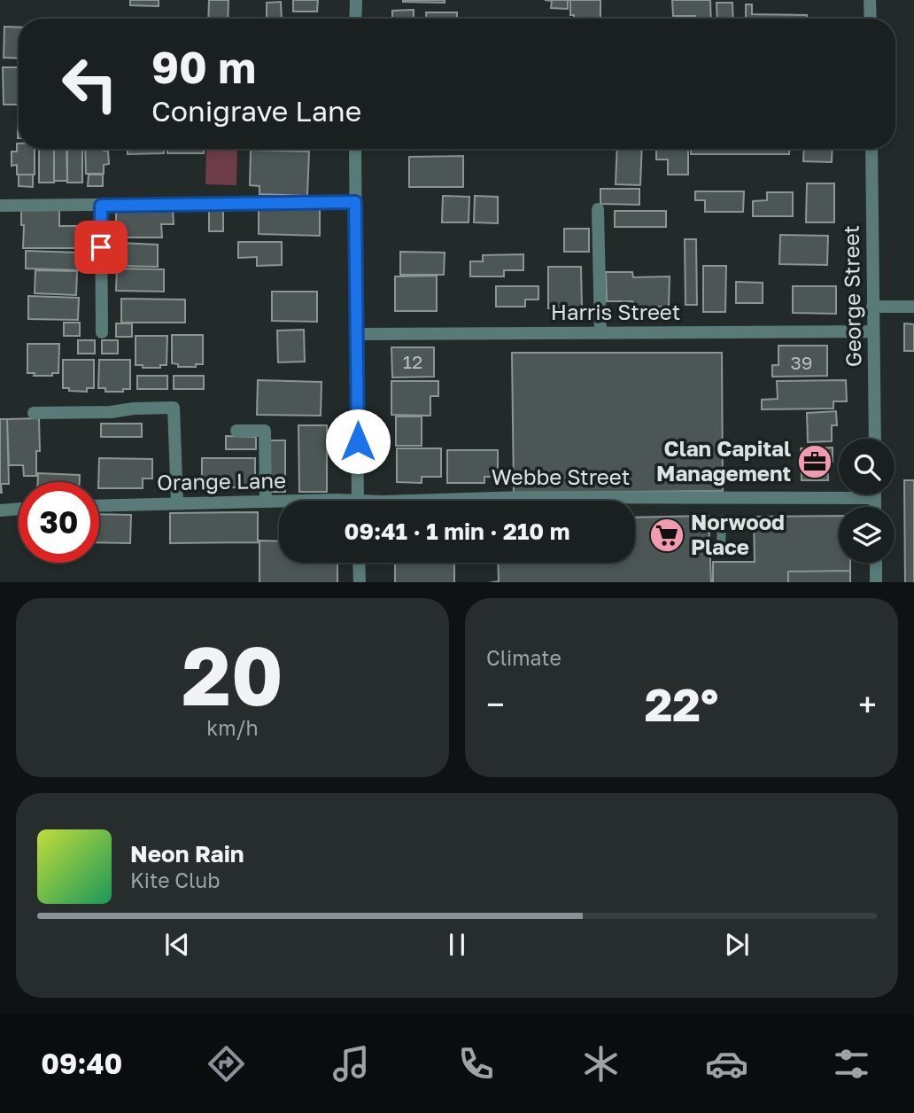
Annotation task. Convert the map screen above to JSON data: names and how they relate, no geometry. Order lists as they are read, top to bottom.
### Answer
{
  "streets": {
    "street": [
      "George Street",
      "Harris Street",
      "Webbe Street",
      "Orange Lane"
    ]
  },
  "crossings": [
    ["George Street", "Harris Street"]
  ],
  "places": {
    "office": ["Clan Capital Management"],
    "supermarket": ["Norwood Place"]
  },
  "house_numbers": ["12", "39"],
  "page": {
    "turn": ["90 m", "Conigrave Lane"],
    "limit": "30",
    "trip": "09:41 · 1 min · 210 m",
    "tile": [
      ["20", "km/h"],
      "Climate"
    ],
    "heat": ["−", "22°", "+"],
    "song": ["Neon Rain", "Kite Club"],
    "tabs": "09:40"
  }
}
